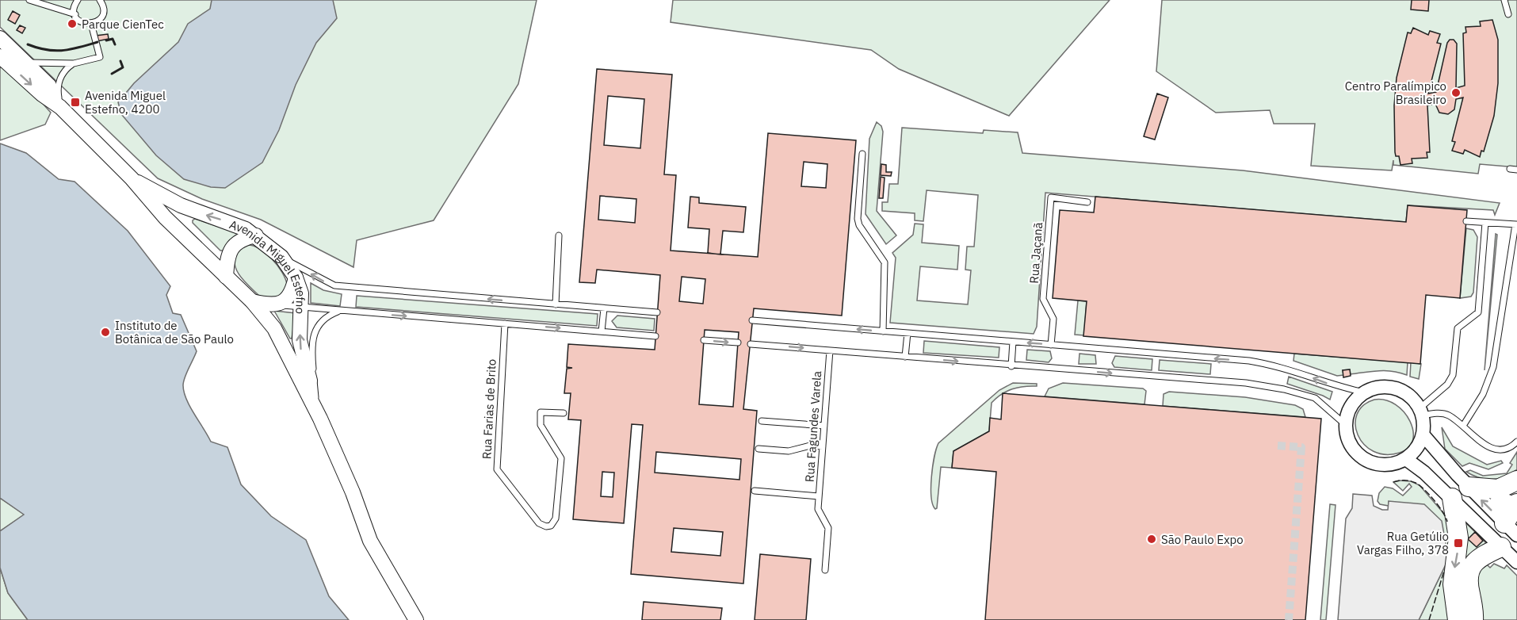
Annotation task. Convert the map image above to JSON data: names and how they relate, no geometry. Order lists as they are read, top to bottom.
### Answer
{
  "streets": {
    "main road": ["Avenida Miguel Estefno"],
    "lane": ["Rua Jaçanã", "Rua Farias de Brito", "Rua Fagundes Varela"]
  },
  "places": {
    "other": [
      "Parque CienTec",
      "Centro Paralímpico Brasileiro",
      "Instituto de Botânica de São Paulo",
      "São Paulo Expo"
    ],
    "transit": ["Avenida Miguel Estefno, 4200", "Rua Getúlio Vargas Filho, 378"]
  }
}
